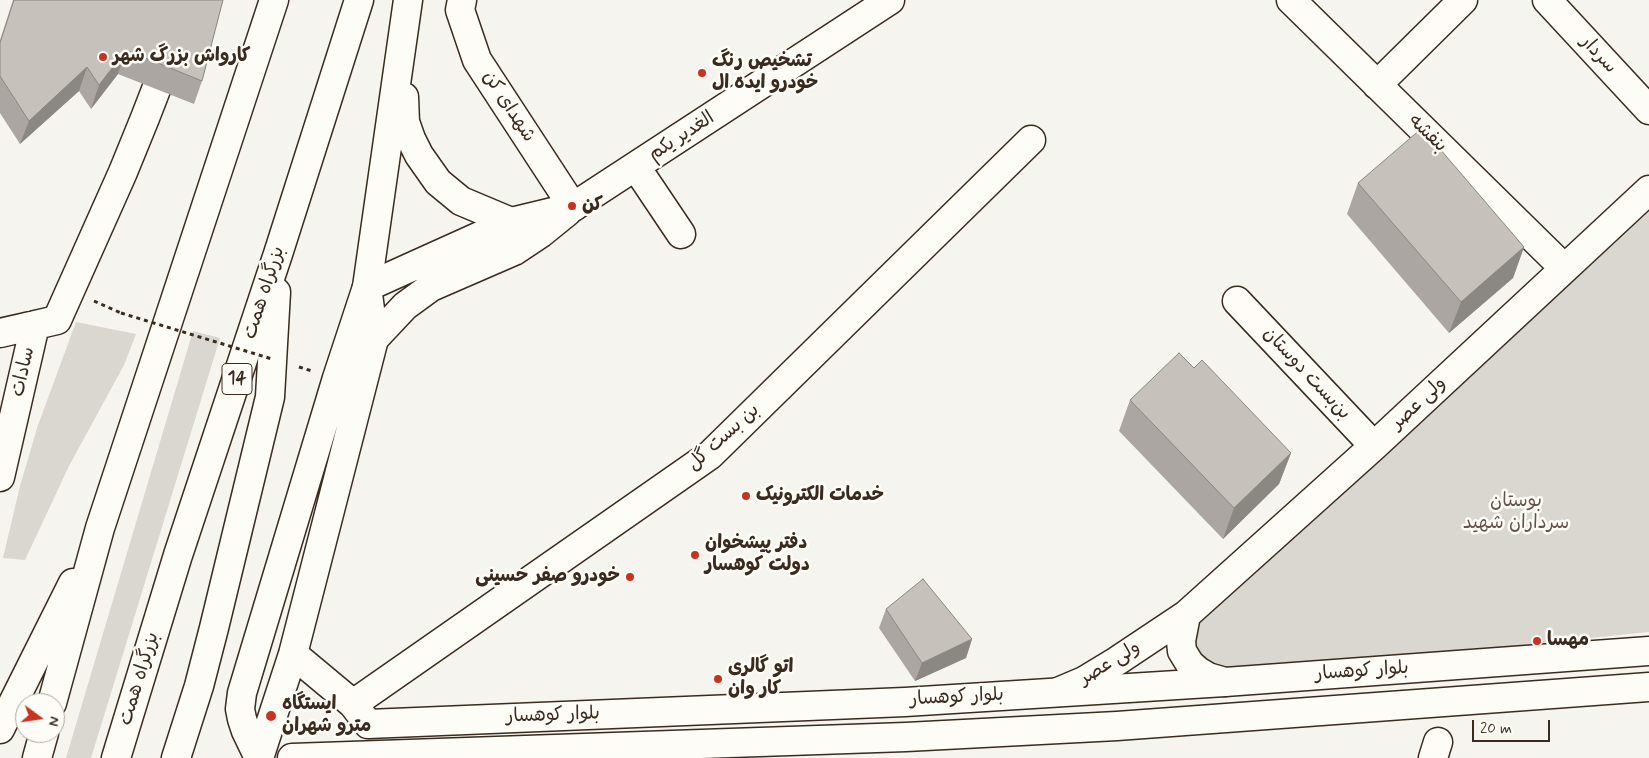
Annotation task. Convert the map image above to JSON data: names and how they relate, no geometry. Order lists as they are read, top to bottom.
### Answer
{
  "streets": {
    "main road": [
      "سردار",
      "شهدای کن",
      "بنفشه",
      "الغدیر یکم",
      "بزرگراه همت",
      "سادات",
      "بن‌بست دوستان",
      "14",
      "ولی عصر",
      "بن بست گل",
      "بلوار کوهسار"
    ]
  },
  "crossings": [
    ["شهدای کن", "الغدیر یکم"],
    ["بنفشه", "ولی عصر"],
    ["بن‌بست دوستان", "ولی عصر"],
    ["ولی عصر", "بلوار کوهسار"],
    ["بن بست گل", "بلوار کوهسار"]
  ],
  "parks": ["بوستان سرداران شهید"],
  "places": [
    "کارواش بزرگ شهر",
    "تشخیص رنگ خودرو ایده ال",
    "کن",
    "خدمات الکترونیک",
    "دفتر پیشخوان دولت کوهسار",
    "خودرو صفر حسینی",
    "مهسا",
    "اتو گالری کار وان",
    "ایستگاه مترو شهران"
  ],
  "scale_bar": "20 m",
  "north": "right"
}
